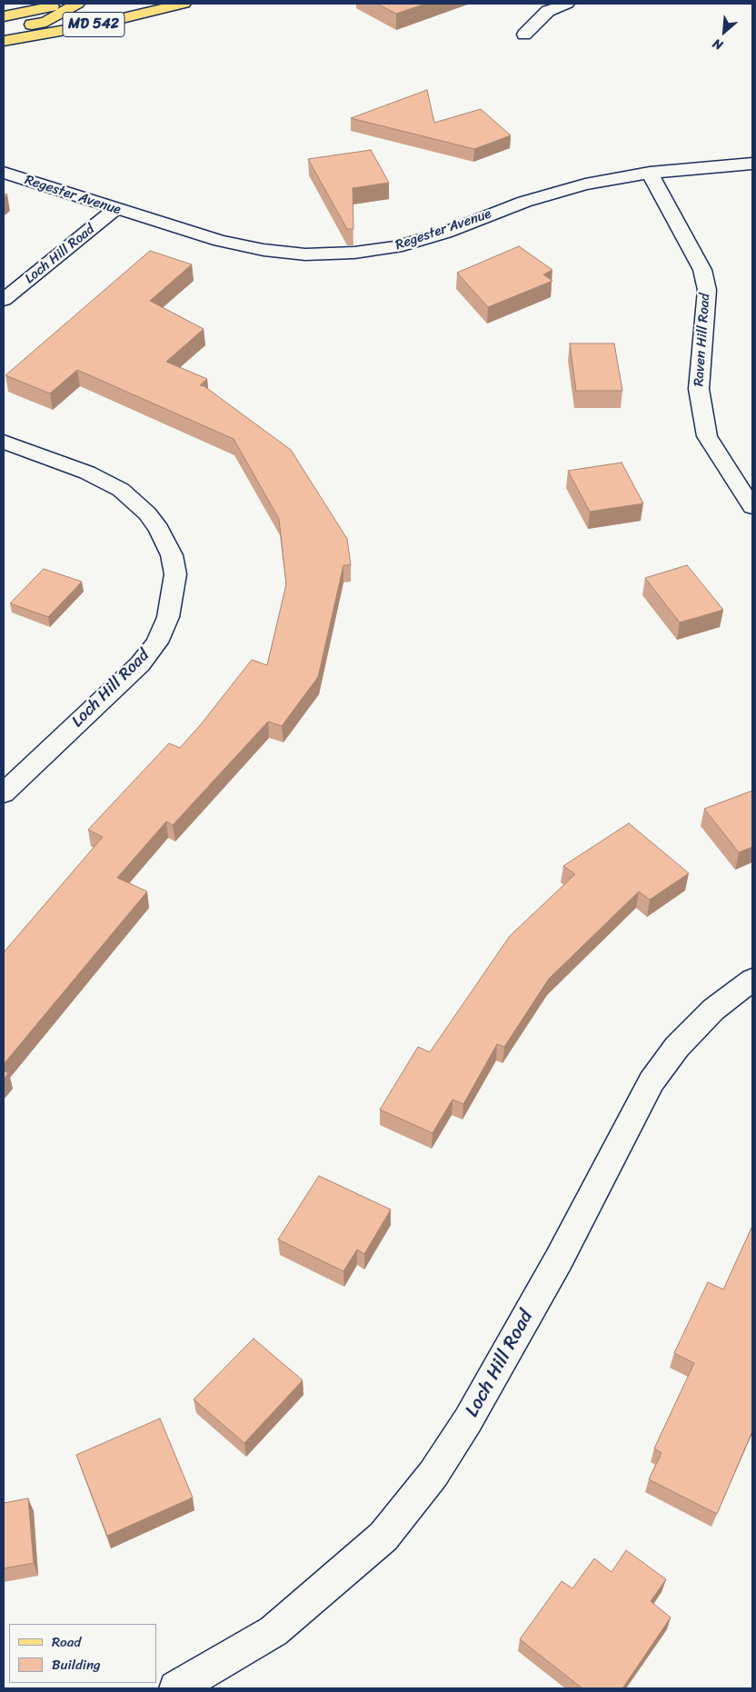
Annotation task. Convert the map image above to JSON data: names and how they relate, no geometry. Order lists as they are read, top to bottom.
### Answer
{
  "streets": {
    "main road": ["MD 542"],
    "street": ["Regester Avenue", "Loch Hill Road", "Raven Hill Road"]
  },
  "crossings": [
    ["Regester Avenue", "Loch Hill Road"],
    ["Regester Avenue", "Raven Hill Road"]
  ],
  "legend": ["Road", "Building"],
  "north": "bottom left"
}
